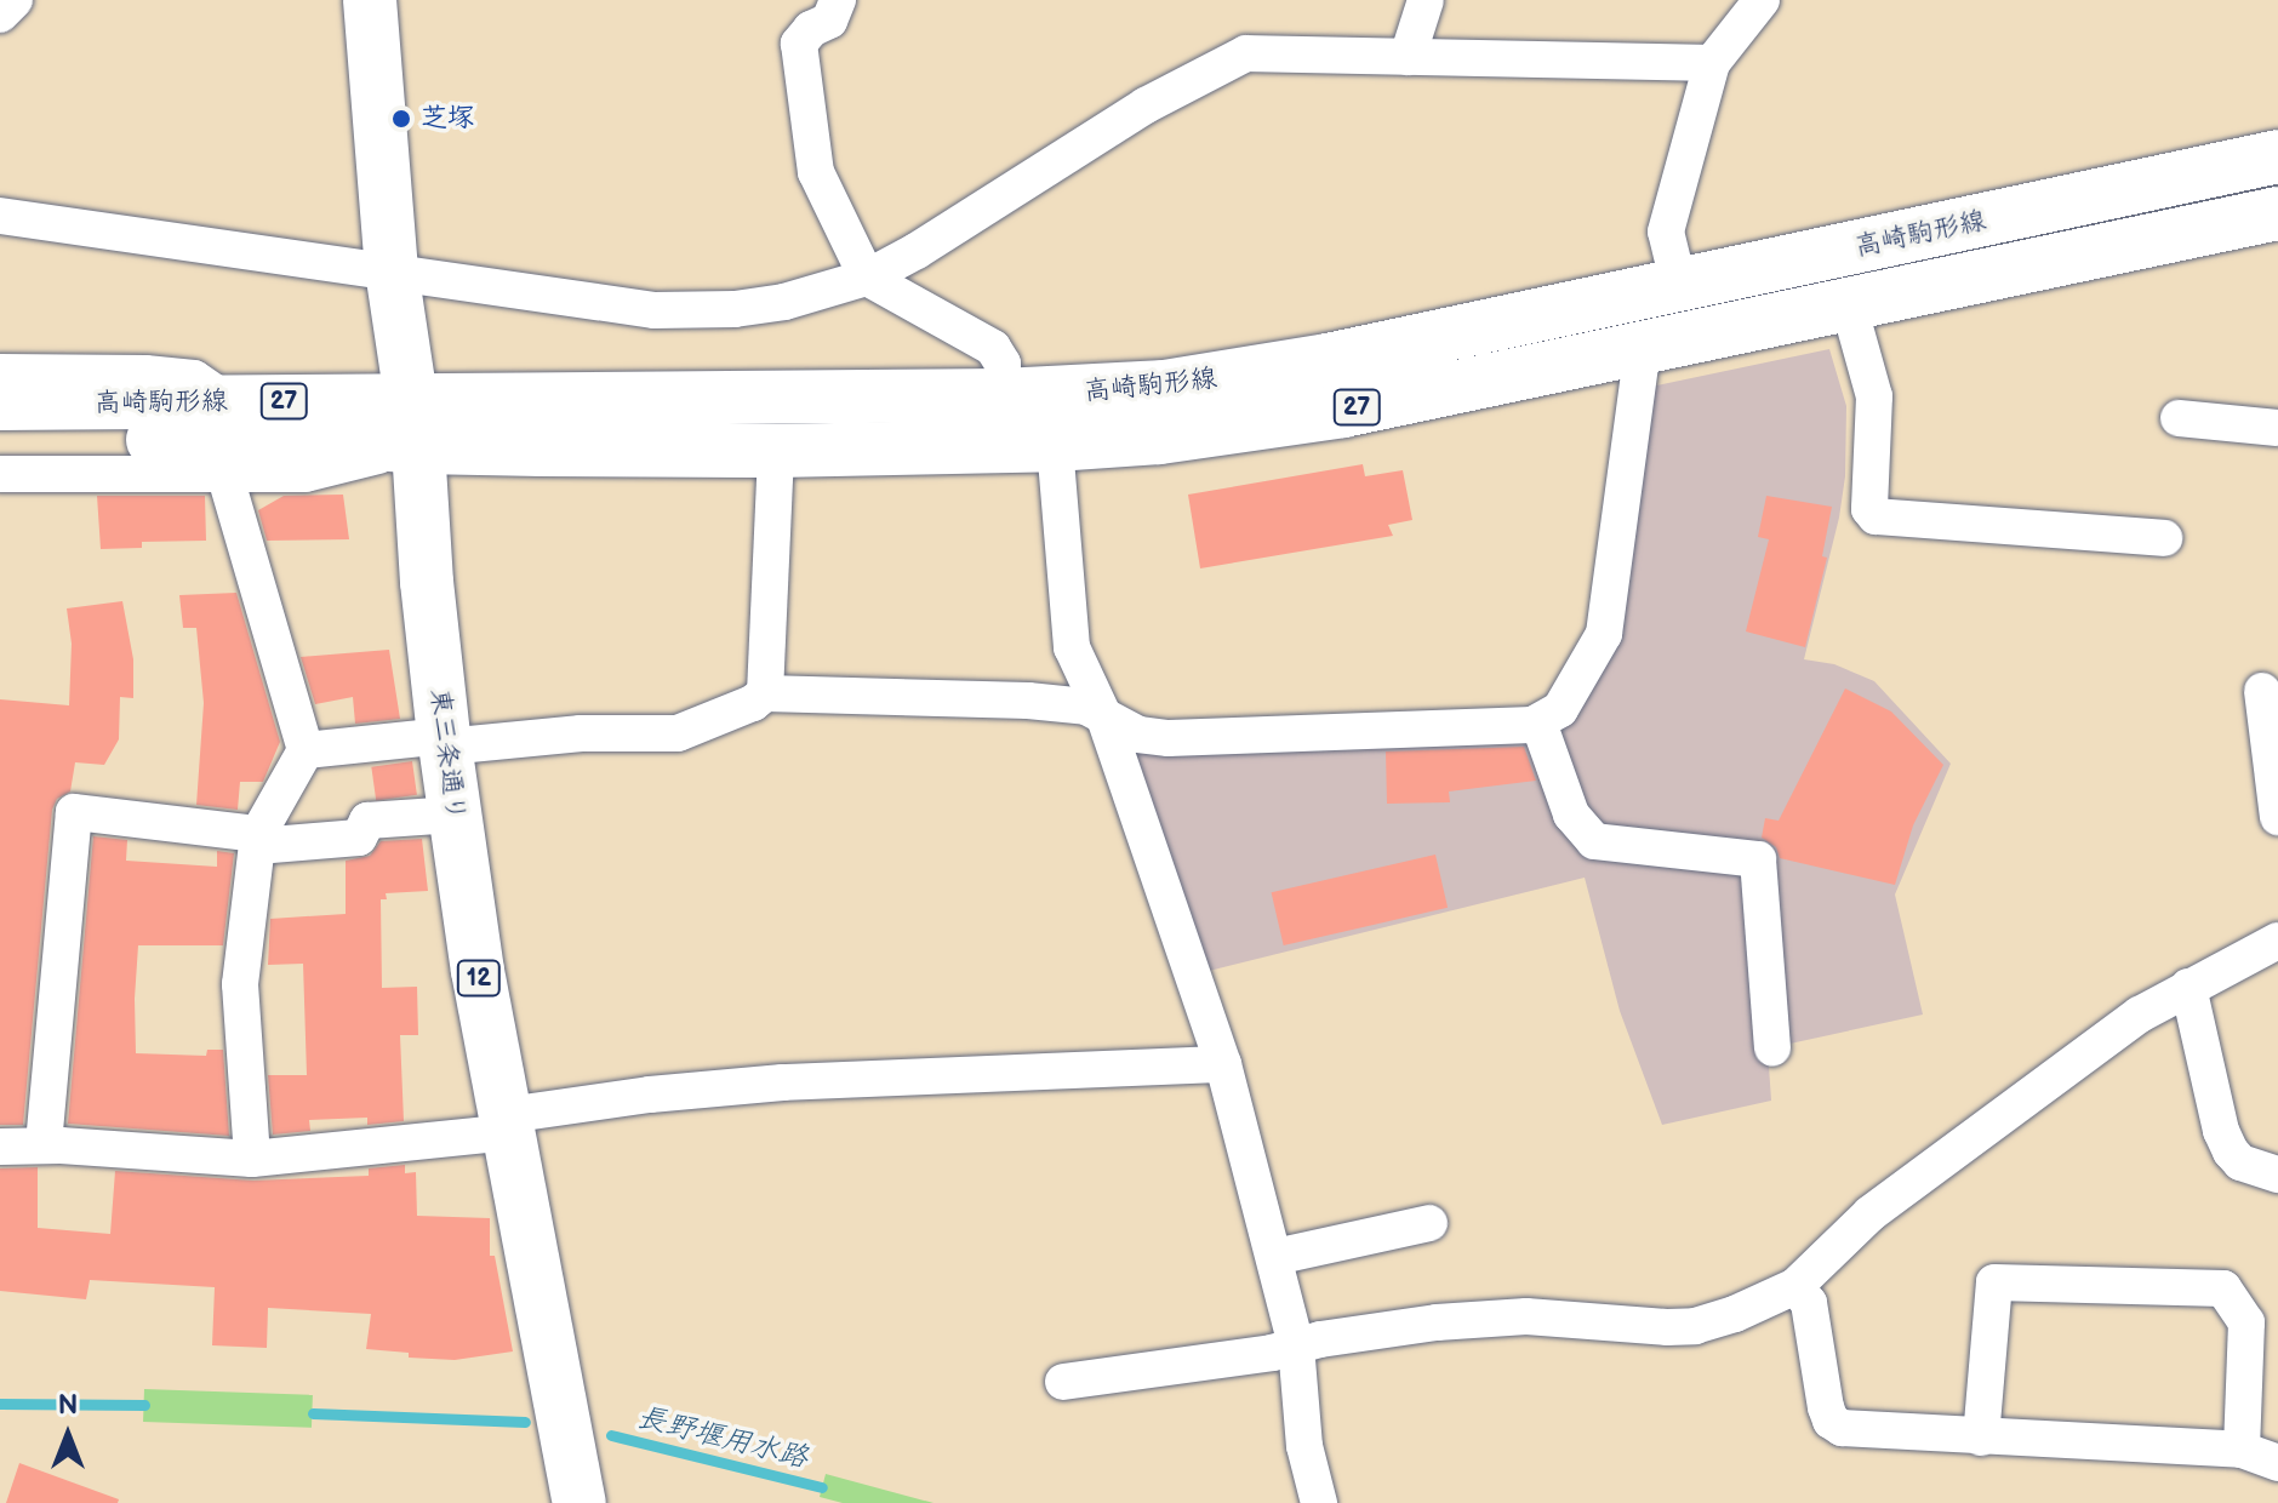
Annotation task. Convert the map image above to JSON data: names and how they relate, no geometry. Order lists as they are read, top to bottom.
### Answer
{
  "streets": {
    "main road": [
      "高崎駒形線",
      "27",
      "東三条通り",
      "12"
    ]
  },
  "crossings": [
    ["高崎駒形線", "東三条通り"]
  ],
  "water": ["長野堰用水路"],
  "places": ["芝塚"],
  "north": "top"
}
